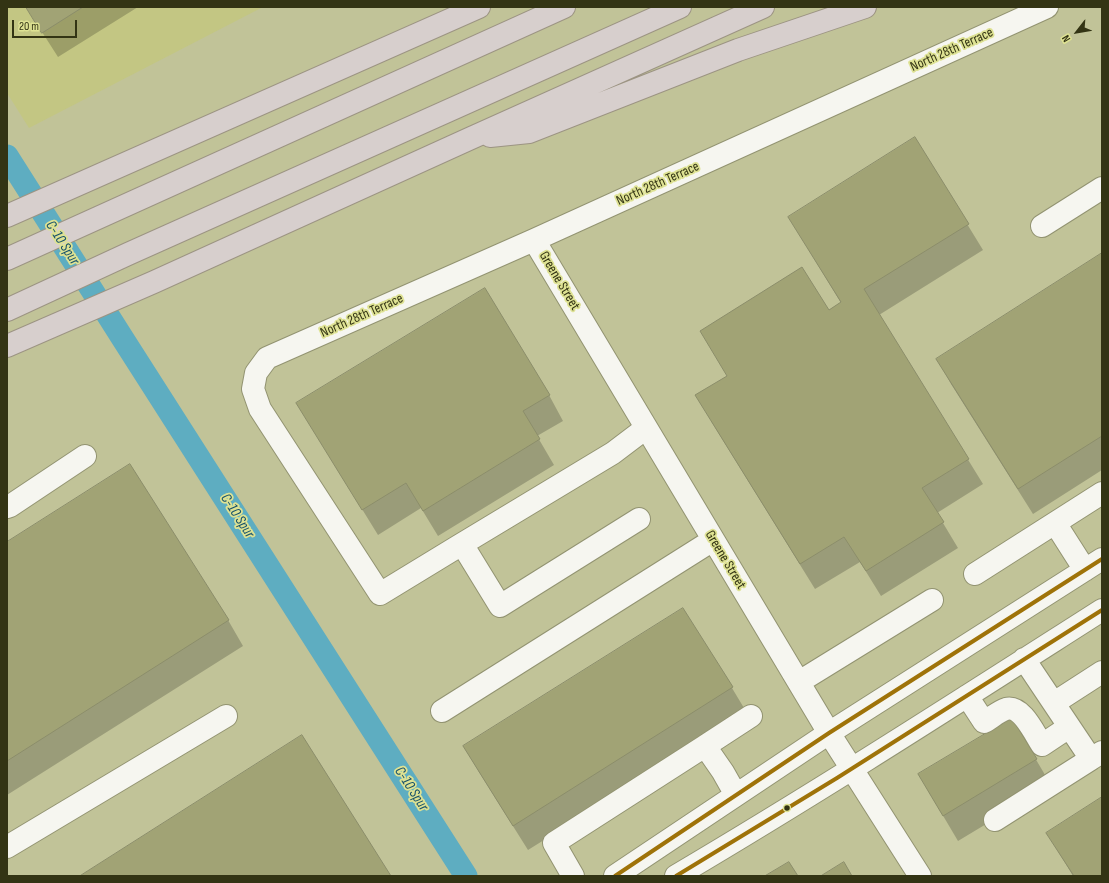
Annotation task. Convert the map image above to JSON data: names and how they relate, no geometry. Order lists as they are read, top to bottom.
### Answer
{
  "streets": {
    "street": ["North 28th Terrace", "Greene Street"]
  },
  "crossings": [
    ["North 28th Terrace", "Greene Street"]
  ],
  "water": ["C-10 Spur"],
  "scale_bar": "20 m",
  "north": "bottom left"
}
